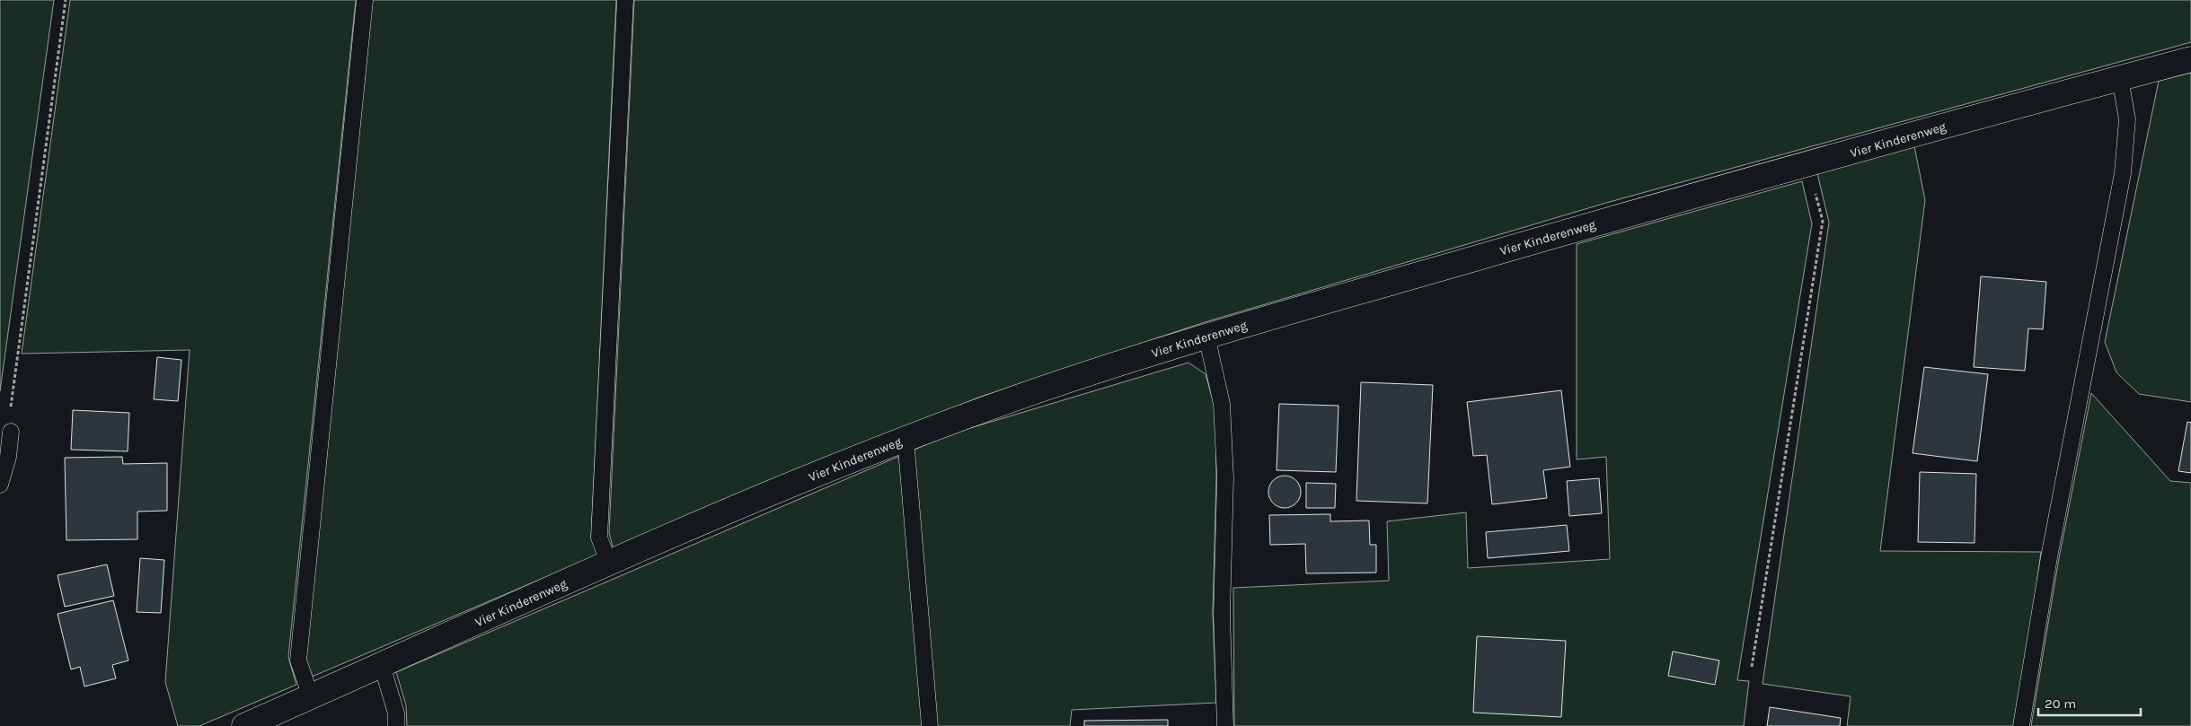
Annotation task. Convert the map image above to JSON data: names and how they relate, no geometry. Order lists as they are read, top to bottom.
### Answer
{
  "streets": {
    "street": ["Vier Kinderenweg"]
  },
  "scale_bar": "20 m"
}
